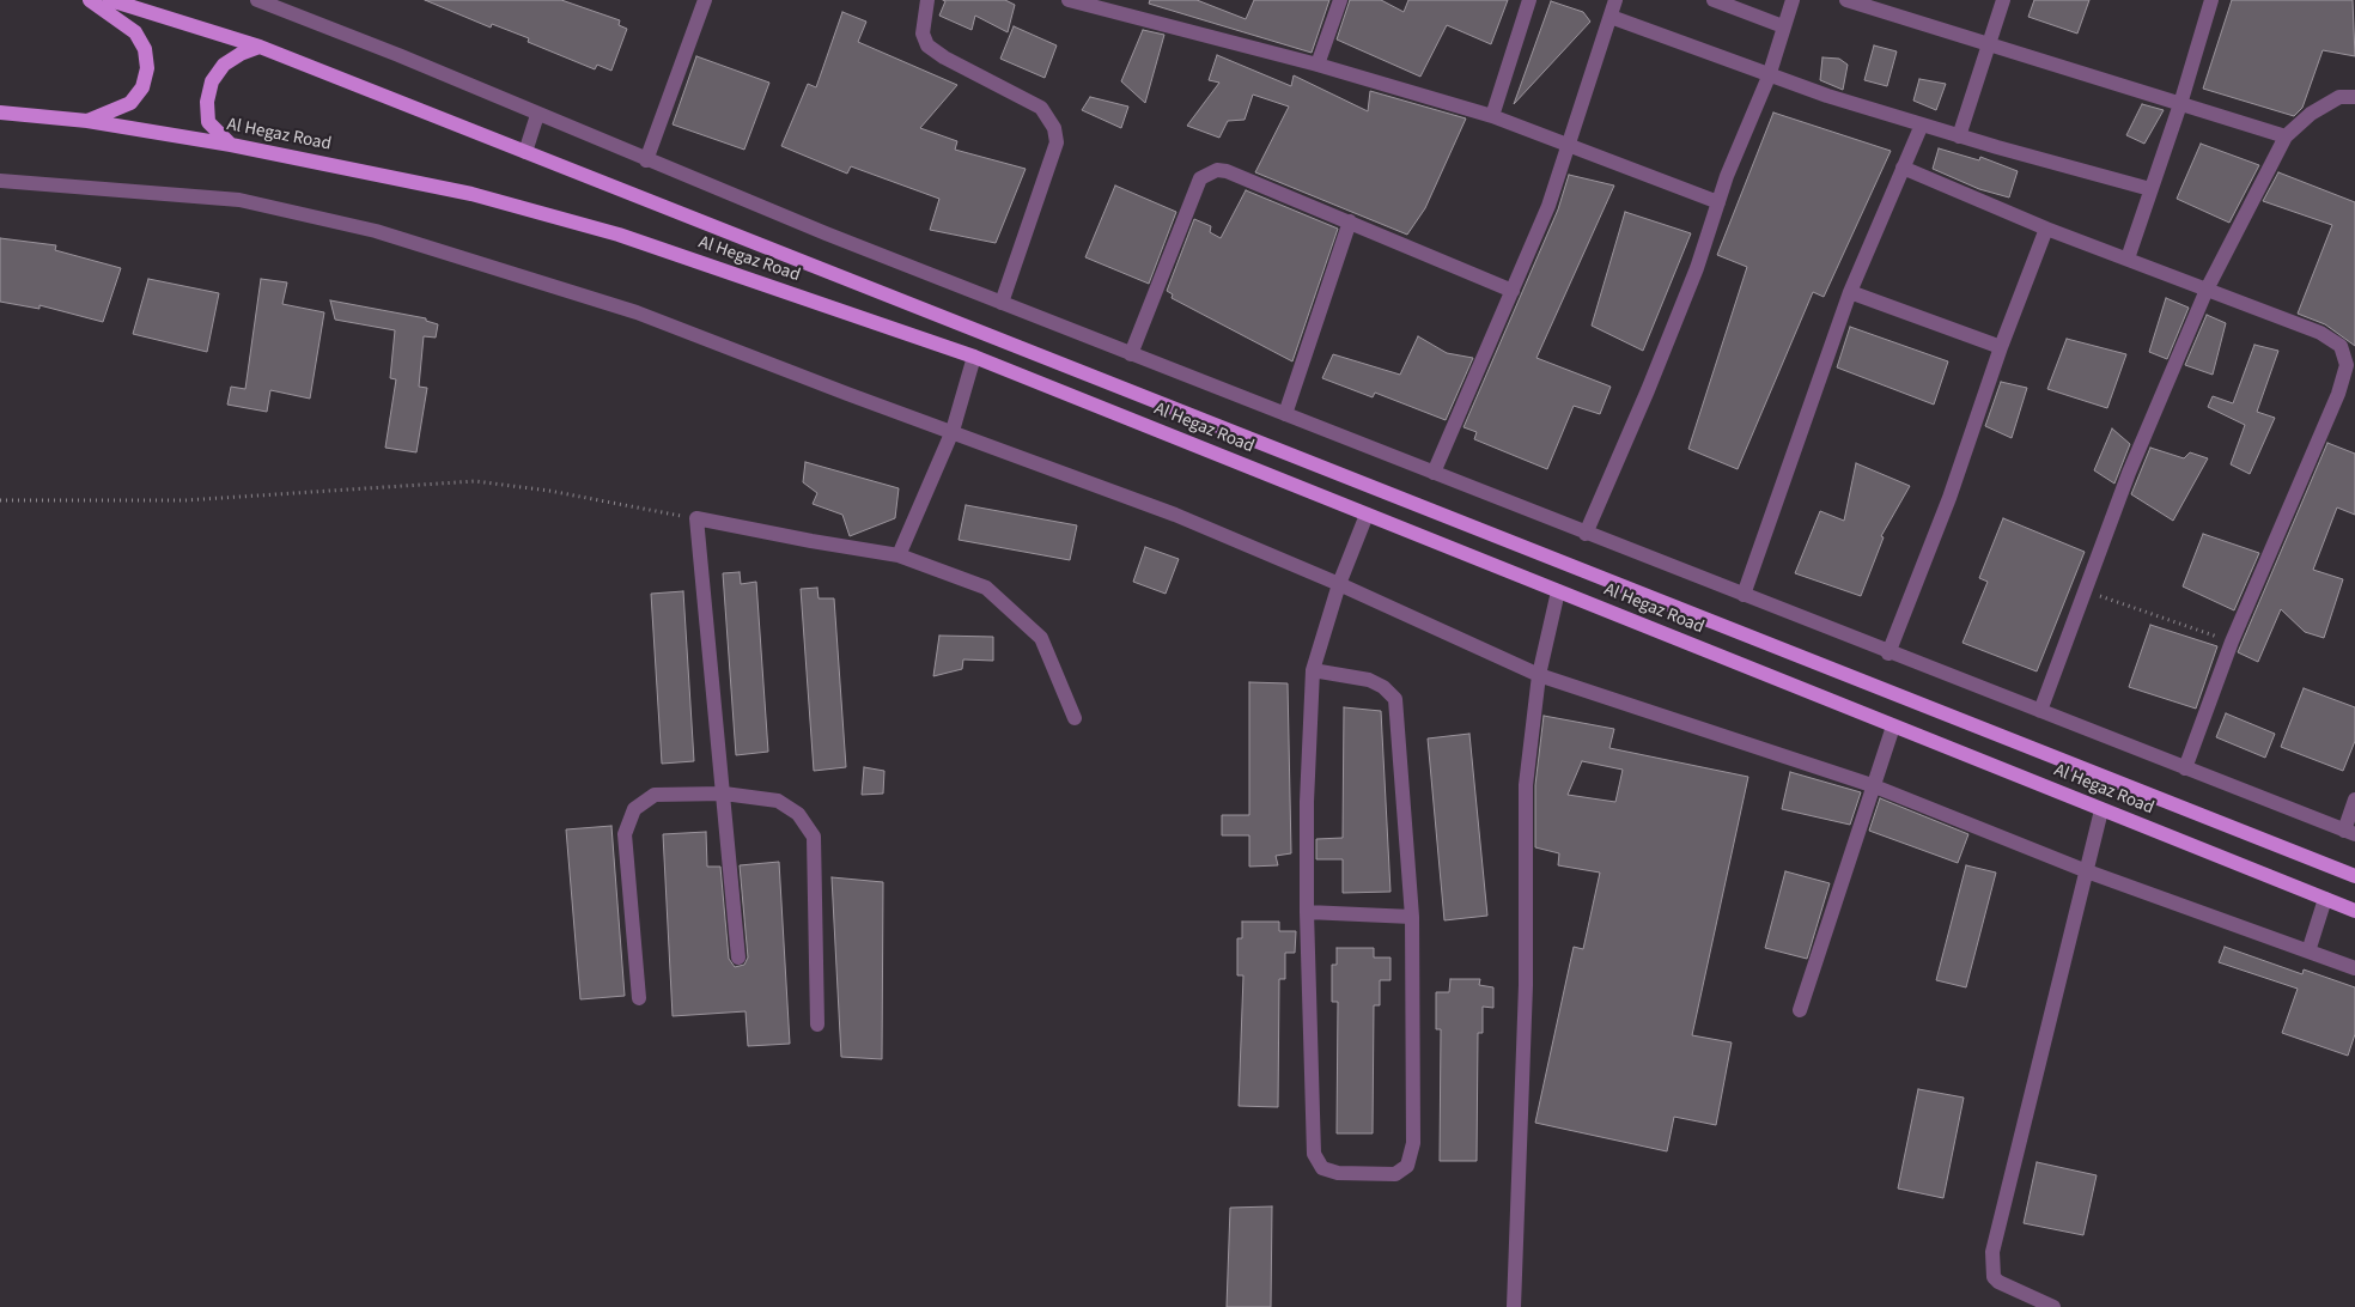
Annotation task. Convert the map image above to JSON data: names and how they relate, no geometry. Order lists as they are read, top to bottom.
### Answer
{
  "streets": {
    "main road": ["Al Hegaz Road"]
  }
}
